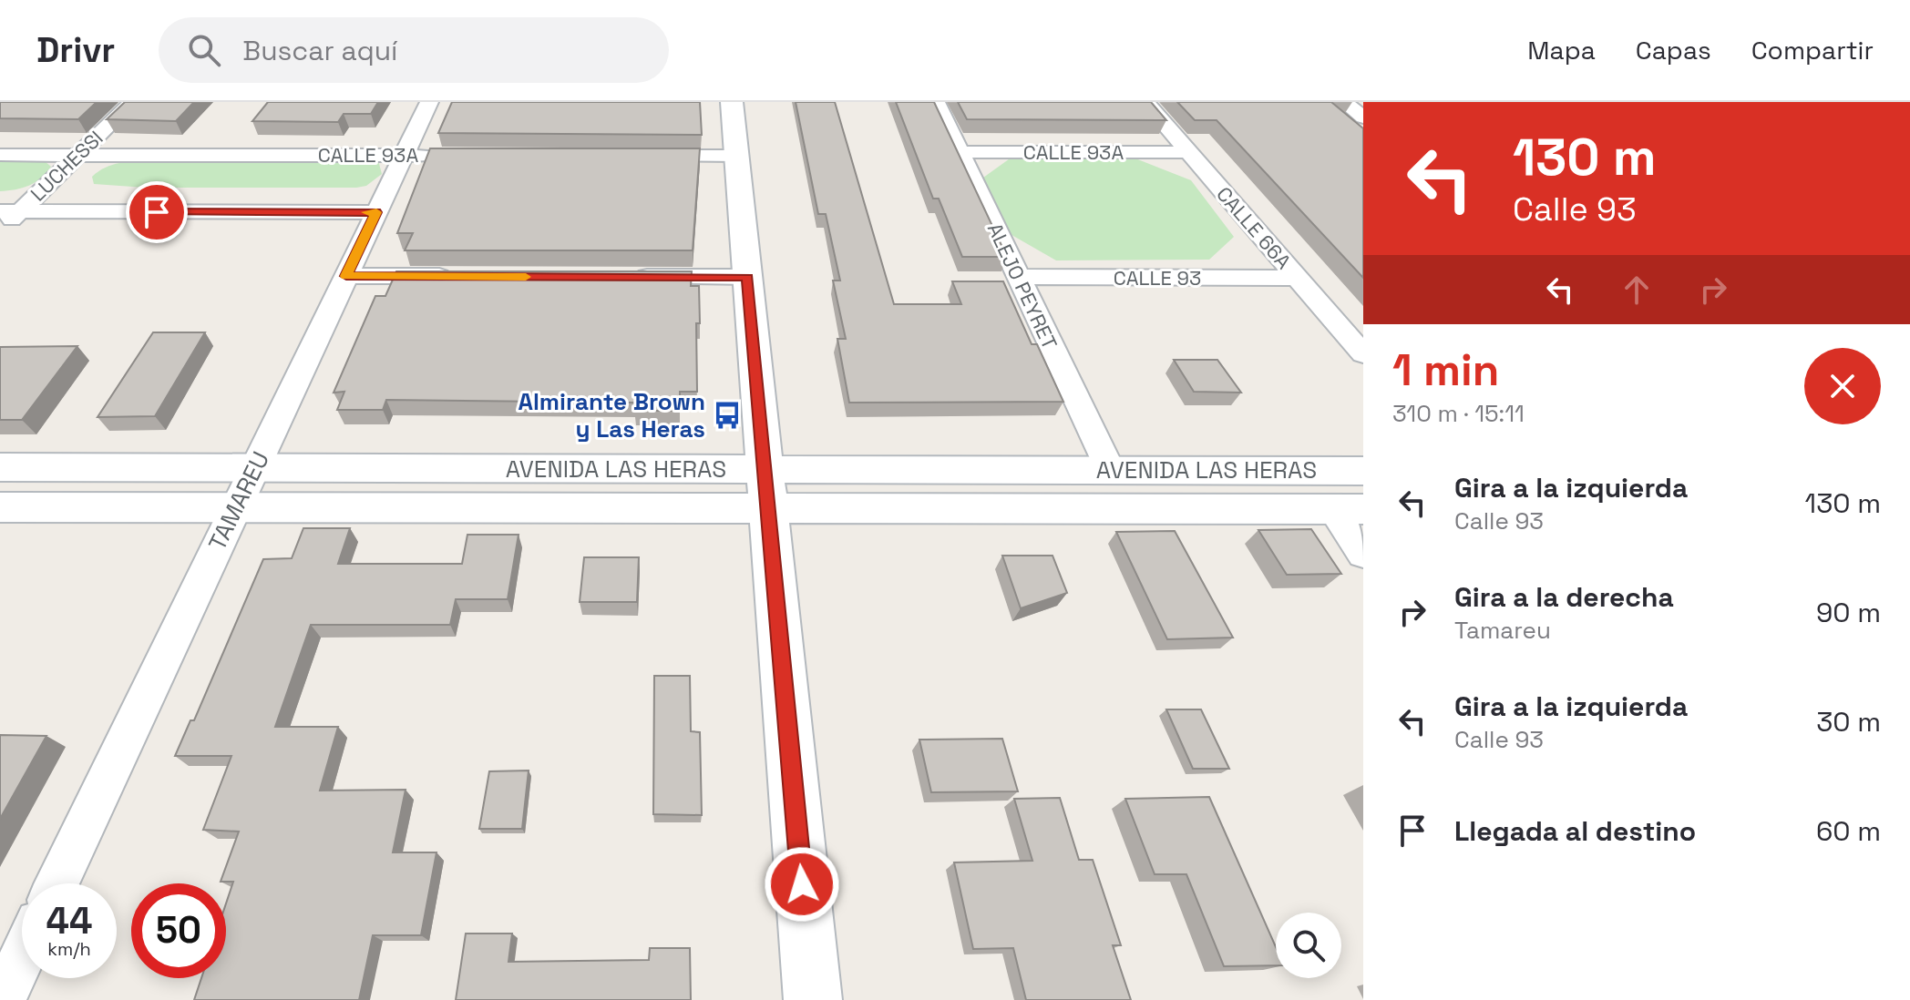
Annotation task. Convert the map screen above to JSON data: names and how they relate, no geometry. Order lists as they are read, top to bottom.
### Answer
{
  "streets": {
    "main road": ["AVENIDA LAS HERAS"],
    "street": [
      "CALLE 93A",
      "LUCHESSI",
      "CALLE 66A",
      "CALLE 93",
      "ALEJO PEYRET",
      "TAMAREU"
    ]
  },
  "crossings": [
    ["CALLE 93A", "LUCHESSI"],
    ["CALLE 93A", "CALLE 66A"],
    ["CALLE 93A", "ALEJO PEYRET"],
    ["CALLE 93A", "TAMAREU"],
    ["CALLE 66A", "CALLE 93"],
    ["CALLE 93", "ALEJO PEYRET"],
    ["ALEJO PEYRET", "AVENIDA LAS HERAS"],
    ["AVENIDA LAS HERAS", "TAMAREU"]
  ],
  "places": {
    "bus stop": ["Almirante Brown y Las Heras"]
  },
  "page": {
    "header": "Drivr",
    "search": "Buscar aquí",
    "nav": ["Mapa", "Capas", "Compartir"],
    "turn": ["130 m", "Calle 93"],
    "heading": ["1 min", "310 m · 15:11"],
    "list": [
      {
        "name": "Gira a la izquierda",
        "note": "Calle 93",
        "value": "130 m"
      },
      {
        "name": "Gira a la derecha",
        "note": "Tamareu",
        "value": "90 m"
      },
      {
        "name": "Gira a la izquierda",
        "note": "Calle 93",
        "value": "30 m"
      },
      {
        "name": "Llegada al destino",
        "value": "60 m"
      }
    ],
    "speed": "44 km/h",
    "limit": "50"
  }
}
